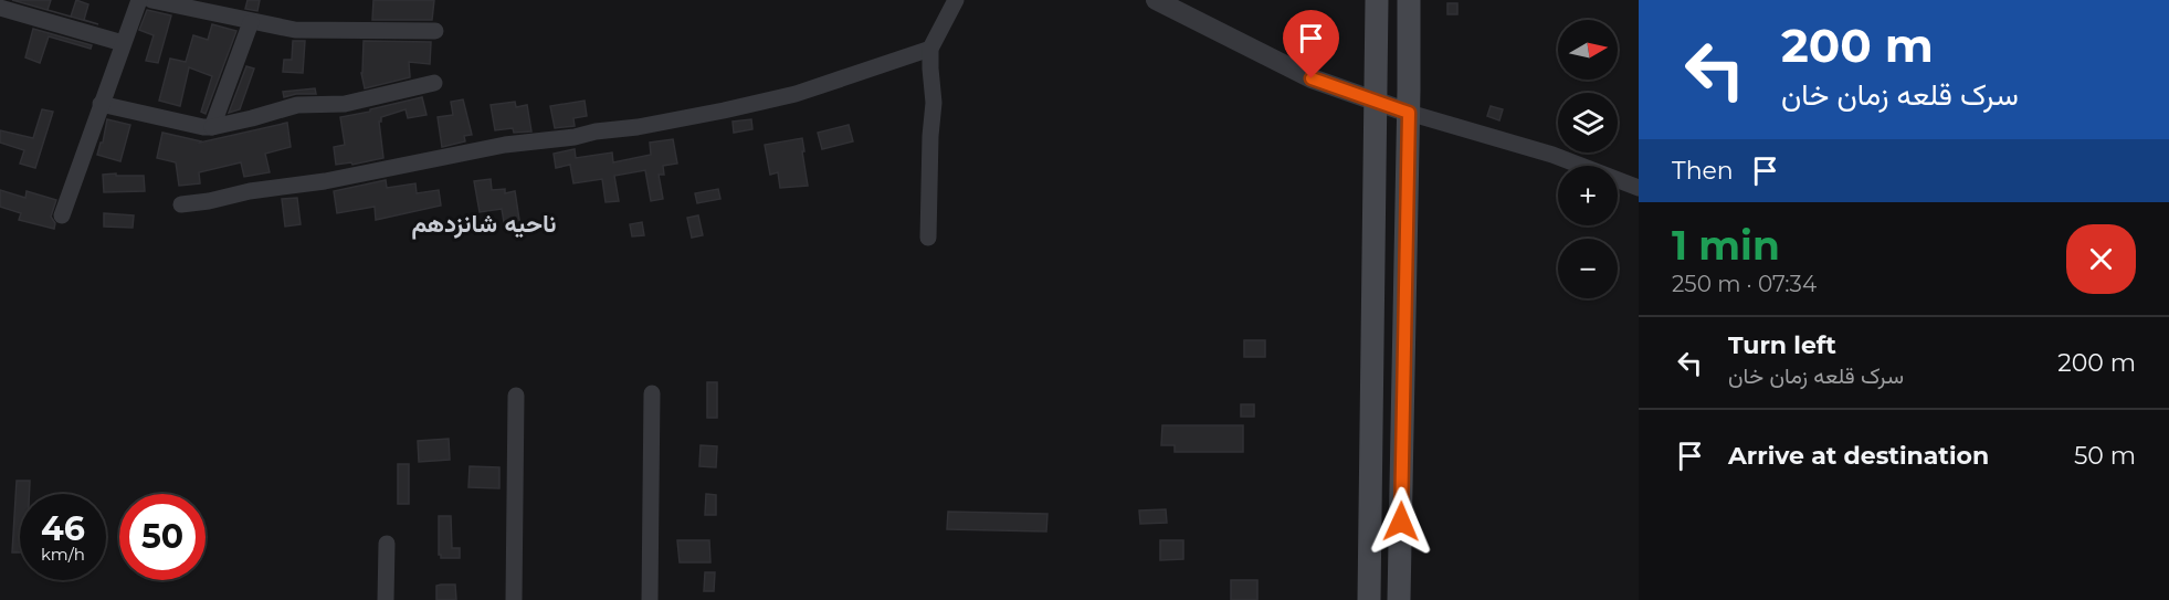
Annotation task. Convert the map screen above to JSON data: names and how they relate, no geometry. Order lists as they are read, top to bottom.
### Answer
{
  "districts": ["ناحیه شانزدهم"],
  "north": "right",
  "page": {
    "turn": ["200 m", "سرک قلعه زمان خان"],
    "map_buttons": ["+", "−"],
    "then": "Then",
    "heading": ["1 min", "250 m · 07:34"],
    "list": [
      {
        "name": "Turn left",
        "note": "سرک قلعه زمان خان",
        "value": "200 m"
      },
      {
        "name": "Arrive at destination",
        "value": "50 m"
      }
    ],
    "speed": "46 km/h",
    "limit": "50"
  }
}
